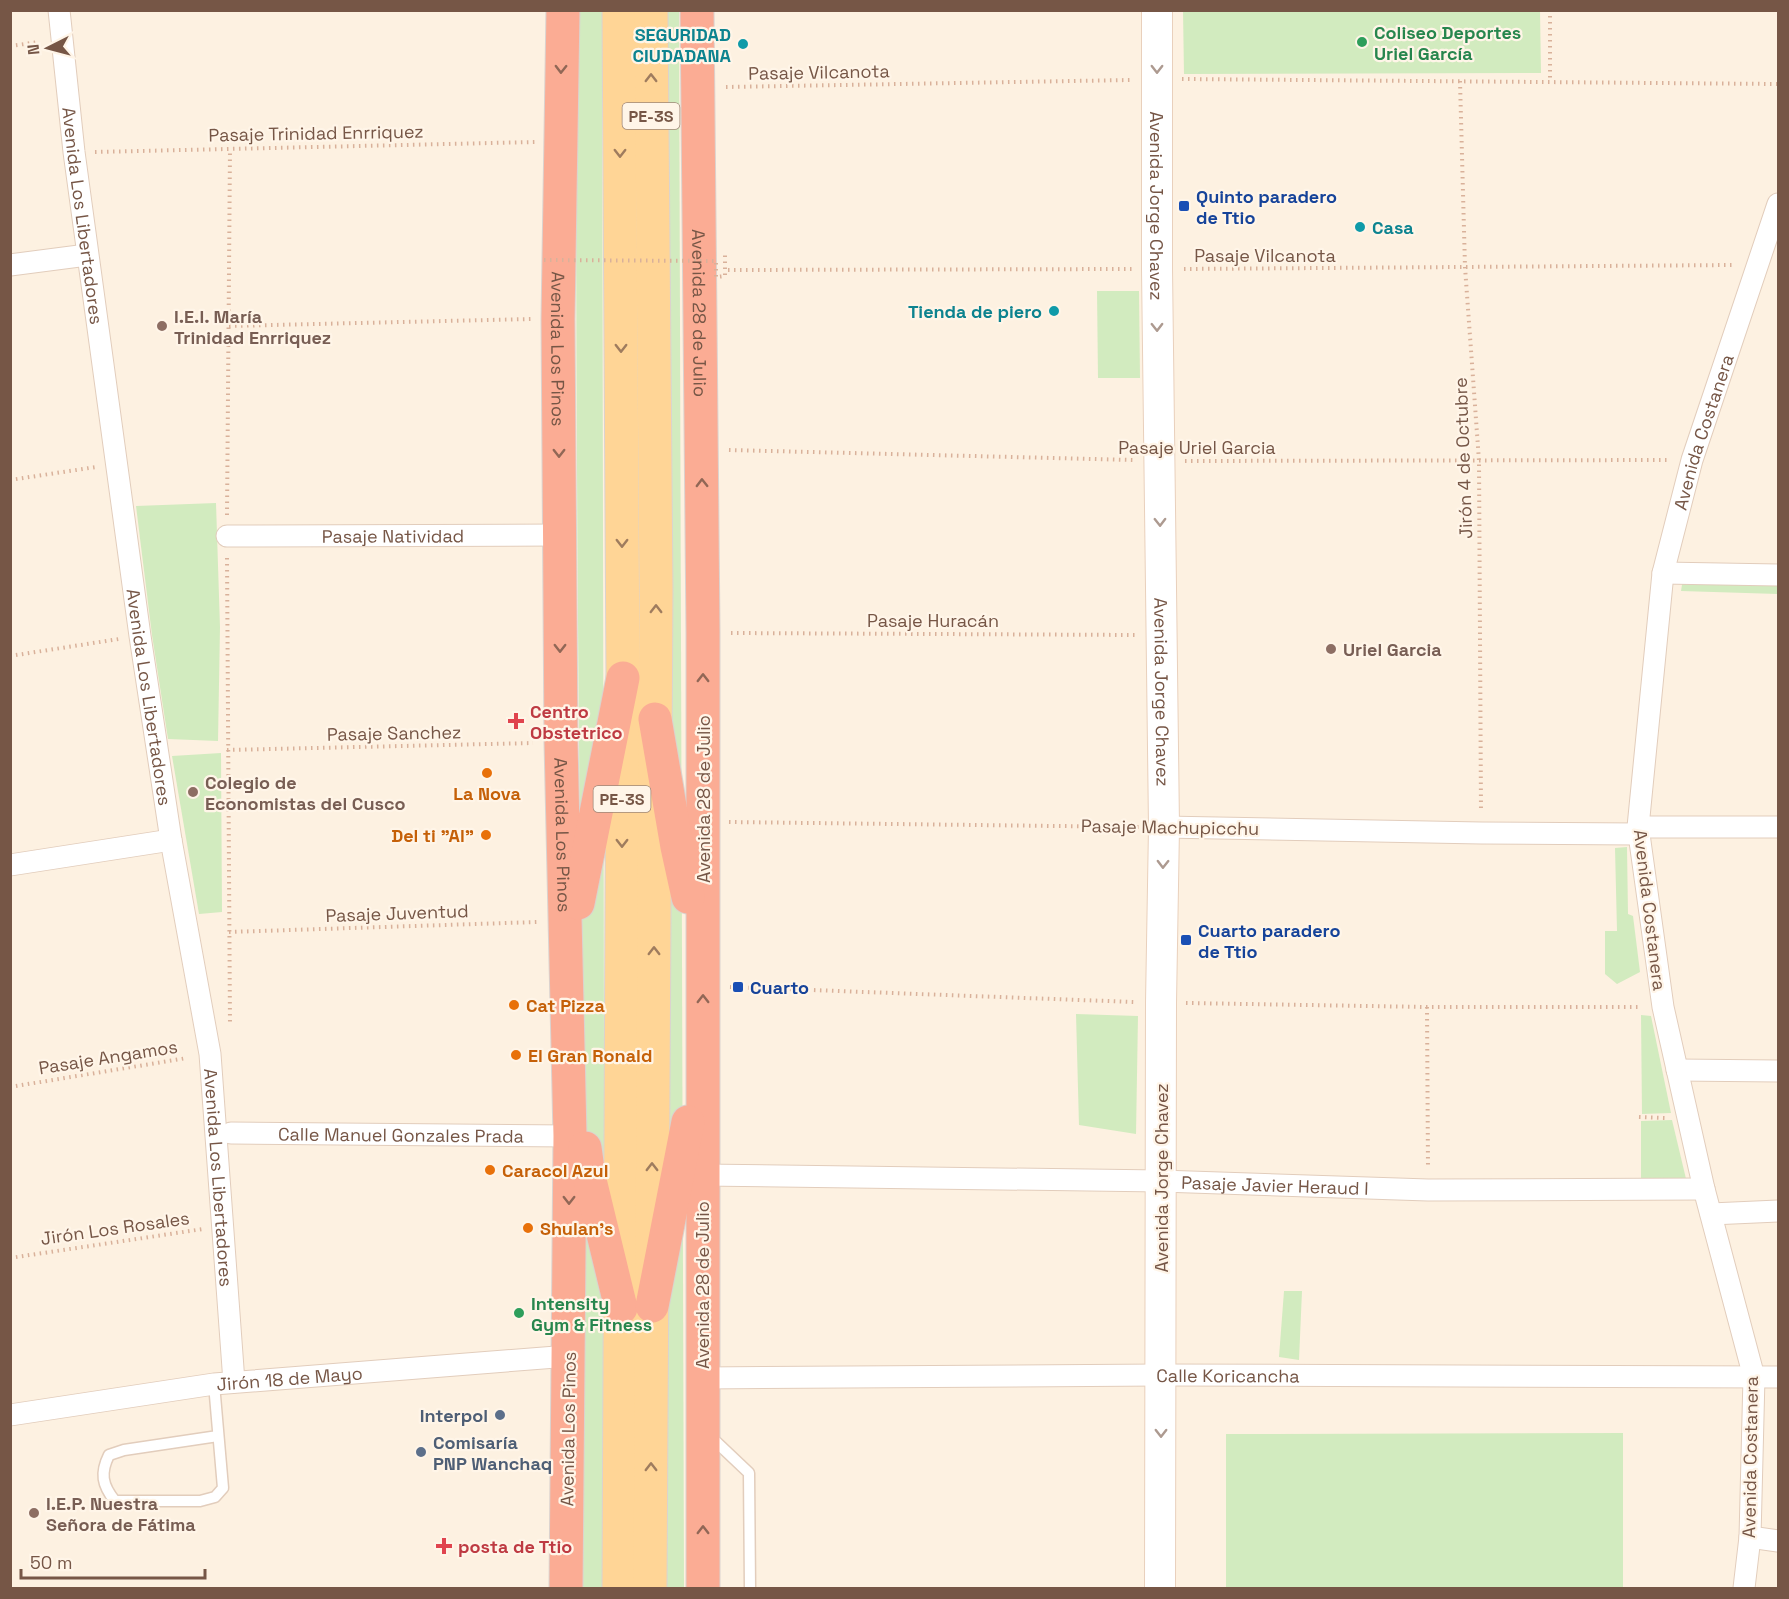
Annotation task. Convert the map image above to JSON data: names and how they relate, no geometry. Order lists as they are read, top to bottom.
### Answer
{
  "streets": {
    "highway": ["Avenida 28 de Julio", "Avenida Los Pinos"],
    "main road": ["PE-3S"],
    "street": [
      "Avenida Jorge Chavez",
      "Avenida Los Libertadores",
      "Avenida Costanera",
      "Pasaje Natividad",
      "Pasaje Machupicchu",
      "Calle Manuel Gonzales Prada",
      "Pasaje Javier Heraud I",
      "Calle Koricancha",
      "Jirón 18 de Mayo"
    ],
    "path": [
      "Pasaje Vilcanota",
      "Pasaje Trinidad Enrriquez",
      "Pasaje Uriel Garcia",
      "Jirón 4 de Octubre",
      "Pasaje Huracán",
      "Pasaje Sanchez",
      "Pasaje Juventud",
      "Pasaje Angamos",
      "Jirón Los Rosales"
    ]
  },
  "crossings": [
    ["Pasaje Vilcanota", "Avenida Jorge Chavez"],
    ["Pasaje Vilcanota", "Avenida 28 de Julio"],
    ["Pasaje Vilcanota", "Avenida Costanera"],
    ["Pasaje Vilcanota", "Jirón 4 de Octubre"],
    ["Pasaje Trinidad Enrriquez", "Avenida Los Libertadores"],
    ["Pasaje Trinidad Enrriquez", "Avenida Los Pinos"],
    ["Avenida Jorge Chavez", "Pasaje Uriel Garcia"],
    ["Avenida Jorge Chavez", "Pasaje Huracán"],
    ["Avenida Jorge Chavez", "Pasaje Machupicchu"],
    ["Avenida Jorge Chavez", "Pasaje Javier Heraud I"],
    ["Avenida Jorge Chavez", "Calle Koricancha"],
    ["Avenida Los Libertadores", "Pasaje Angamos"],
    ["Avenida Los Libertadores", "Jirón Los Rosales"],
    ["Avenida Los Libertadores", "Jirón 18 de Mayo"],
    ["Avenida 28 de Julio", "Pasaje Uriel Garcia"],
    ["Avenida 28 de Julio", "Pasaje Huracán"],
    ["Avenida 28 de Julio", "Pasaje Machupicchu"],
    ["Avenida 28 de Julio", "Pasaje Javier Heraud I"],
    ["Avenida 28 de Julio", "Calle Koricancha"],
    ["Avenida Los Pinos", "Pasaje Natividad"],
    ["Avenida Los Pinos", "Pasaje Sanchez"],
    ["Avenida Los Pinos", "Pasaje Juventud"],
    ["Avenida Los Pinos", "Calle Manuel Gonzales Prada"],
    ["Avenida Los Pinos", "Jirón 18 de Mayo"],
    ["Avenida Costanera", "Pasaje Uriel Garcia"],
    ["Avenida Costanera", "Pasaje Machupicchu"],
    ["Avenida Costanera", "Pasaje Javier Heraud I"],
    ["Avenida Costanera", "Calle Koricancha"],
    ["Pasaje Uriel Garcia", "Jirón 4 de Octubre"],
    ["Jirón 4 de Octubre", "Pasaje Machupicchu"]
  ],
  "one_way": ["Avenida Jorge Chavez"],
  "places": {
    "other": [
      "Coliseo Deportes Uriel García",
      "SEGURIDAD CIUDADANA",
      "Casa",
      "Tienda de piero",
      "I.E.I. María Trinidad Enrriquez",
      "Uriel Garcia",
      "La Nova",
      "Colegio de Economistas del Cusco",
      "Del ti \"Al\"",
      "Cat Pizza",
      "El Gran Ronald",
      "Caracol Azul",
      "Shulan's",
      "Intensity Gym & Fitness",
      "Interpol",
      "Comisaría PNP Wanchaq",
      "I.E.P. Nuestra Señora de Fátima"
    ],
    "transit": ["Quinto paradero de Ttio", "Cuarto paradero de Ttio", "Cuarto"],
    "health": ["Centro Obstetrico", "posta de Ttio"]
  },
  "scale_bar": "50 m",
  "north": "left"
}
